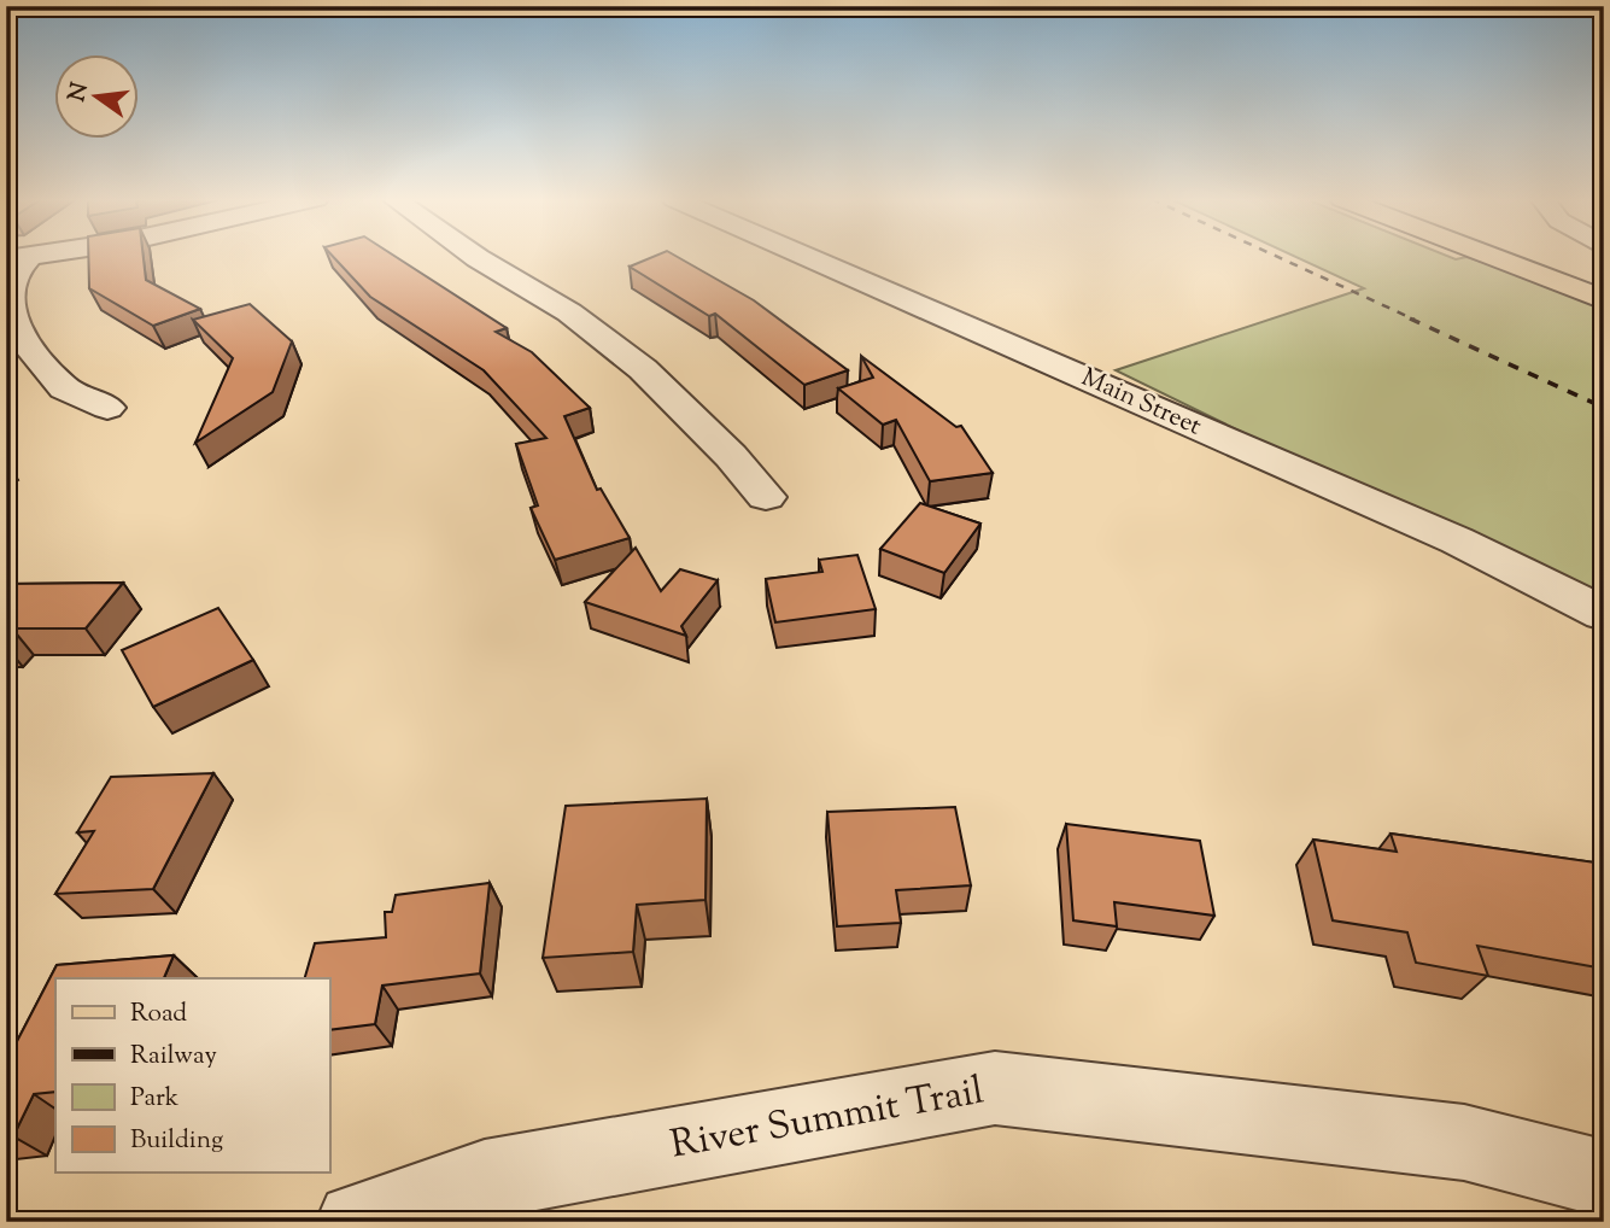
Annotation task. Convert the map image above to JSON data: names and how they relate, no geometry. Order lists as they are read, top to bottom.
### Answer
{
  "streets": {
    "street": ["Main Street", "River Summit Trail"]
  },
  "legend": [
    "Road",
    "Railway",
    "Park",
    "Building"
  ],
  "north": "left"
}
